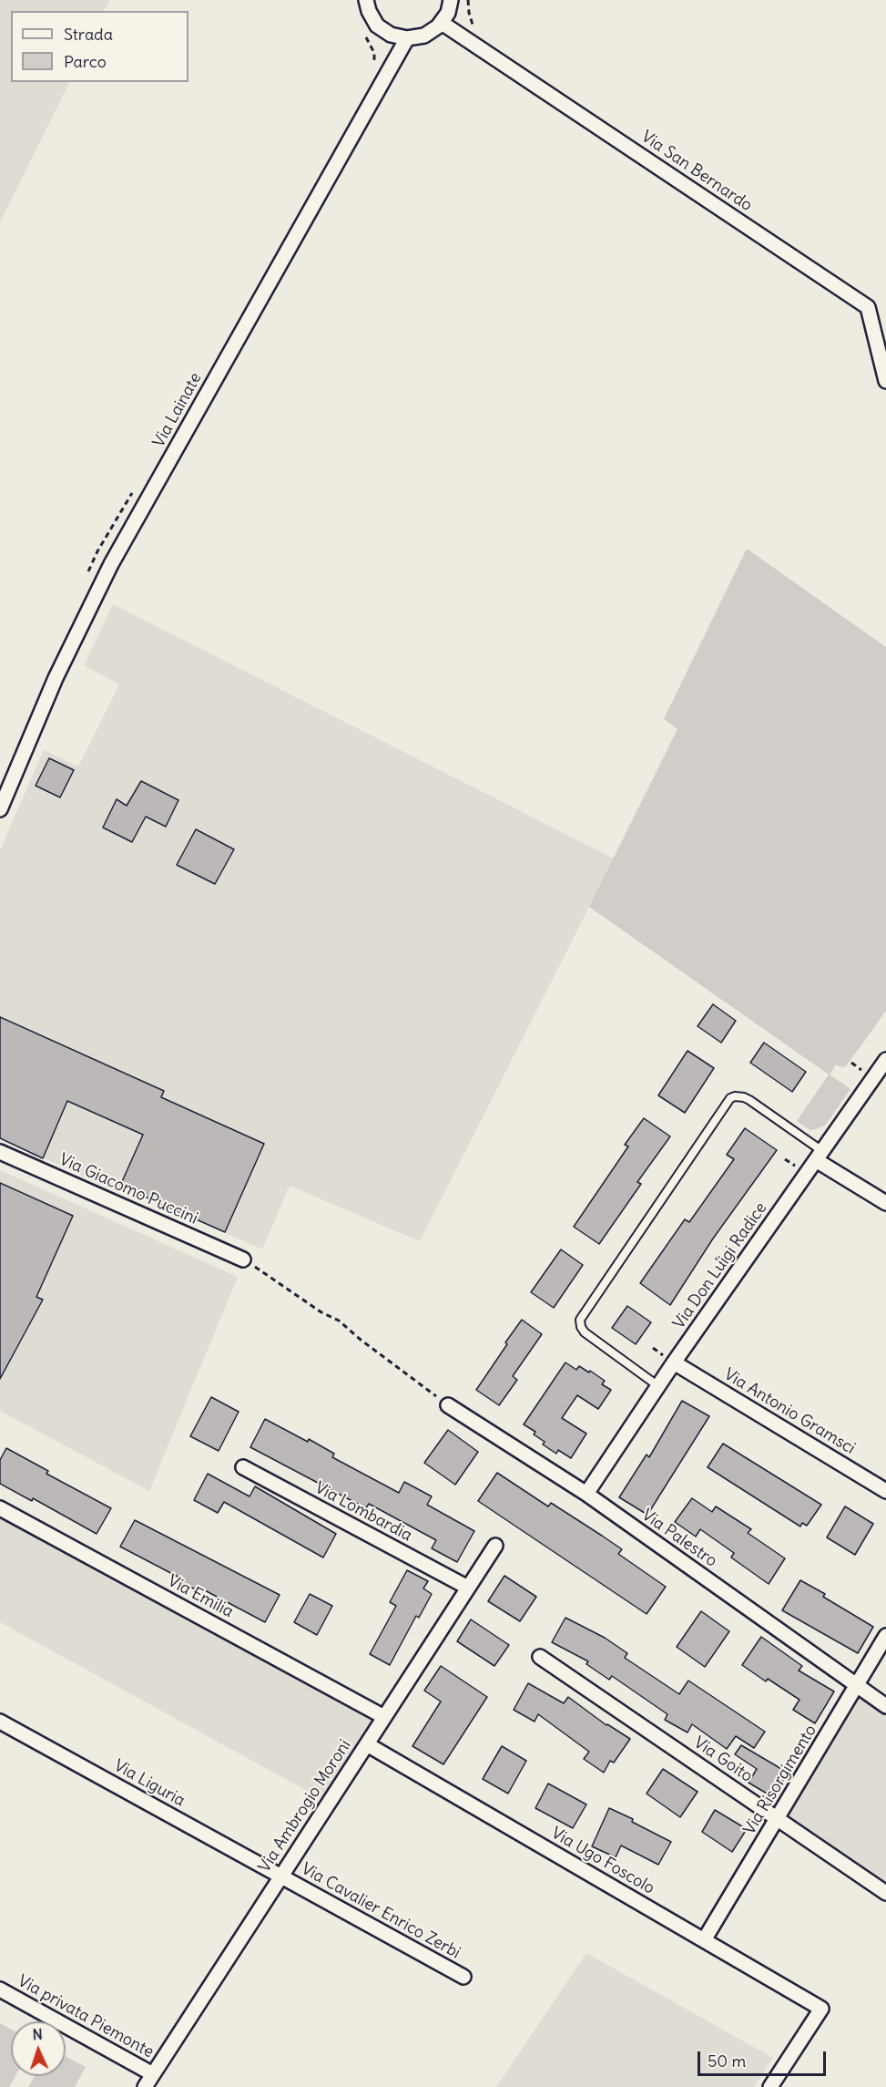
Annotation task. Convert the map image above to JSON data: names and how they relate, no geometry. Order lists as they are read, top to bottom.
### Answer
{
  "streets": {
    "street": [
      "Via San Bernardo",
      "Via Lainate",
      "Via Giacomo Puccini",
      "Via Don Luigi Radice",
      "Via Antonio Gramsci",
      "Via Lombardia",
      "Via Palestro",
      "Via Emilia",
      "Via Goito",
      "Via Risorgimento",
      "Via Liguria",
      "Via Ambrogio Moroni",
      "Via Ugo Foscolo",
      "Via Cavalier Enrico Zerbi",
      "Via privata Piemonte"
    ]
  },
  "crossings": [
    ["Via Don Luigi Radice", "Via Antonio Gramsci"],
    ["Via Don Luigi Radice", "Via Palestro"],
    ["Via Lombardia", "Via Ambrogio Moroni"],
    ["Via Palestro", "Via Risorgimento"],
    ["Via Emilia", "Via Ambrogio Moroni"],
    ["Via Goito", "Via Risorgimento"],
    ["Via Risorgimento", "Via Ugo Foscolo"],
    ["Via Liguria", "Via Ambrogio Moroni"],
    ["Via Liguria", "Via Cavalier Enrico Zerbi"],
    ["Via Ambrogio Moroni", "Via Ugo Foscolo"],
    ["Via Ambrogio Moroni", "Via Cavalier Enrico Zerbi"],
    ["Via Ambrogio Moroni", "Via privata Piemonte"]
  ],
  "legend": ["Strada", "Parco"],
  "scale_bar": "50 m",
  "north": "top"
}
